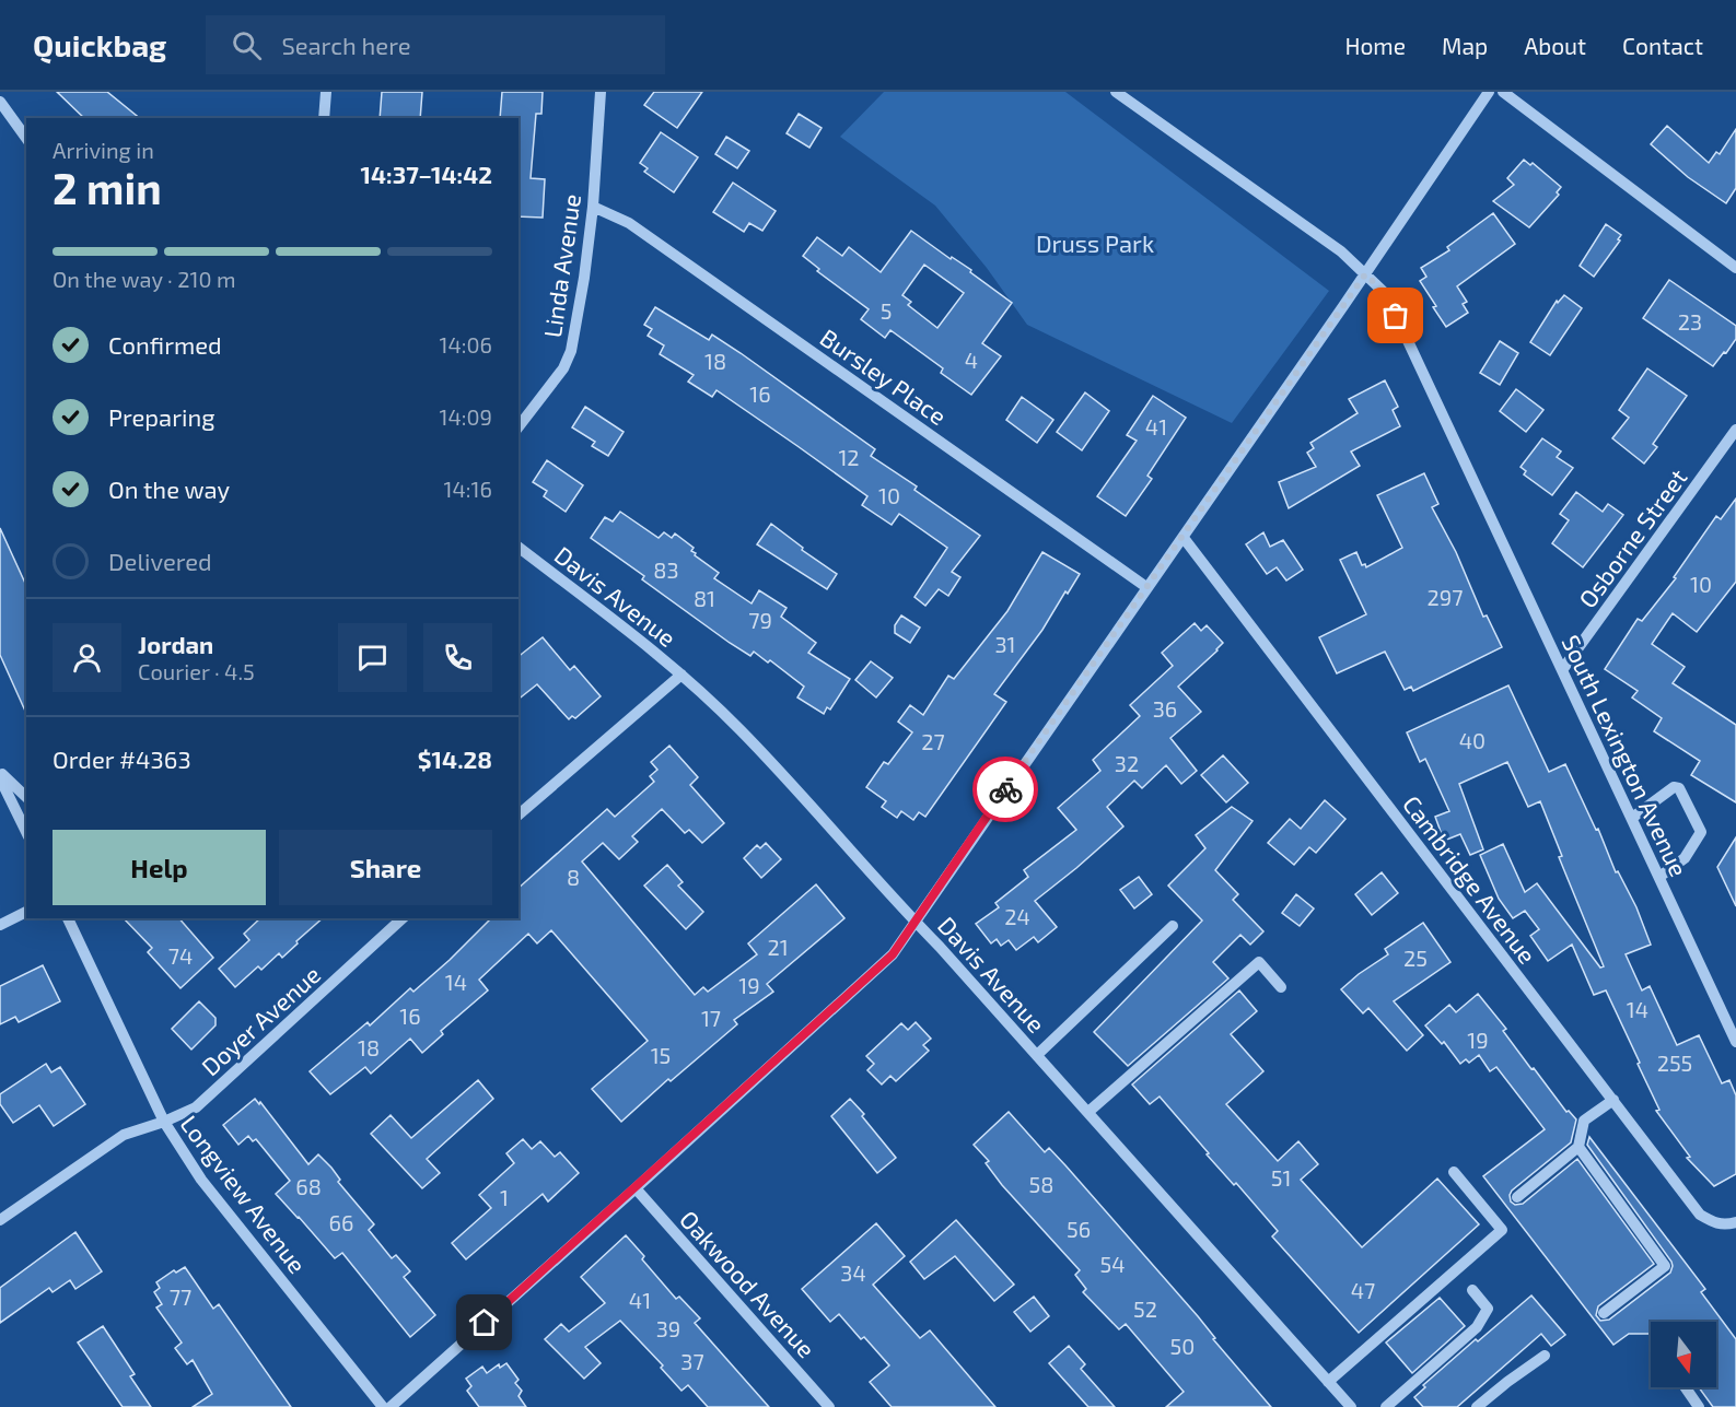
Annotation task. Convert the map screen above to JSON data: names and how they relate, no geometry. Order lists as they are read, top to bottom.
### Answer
{
  "streets": {
    "street": [
      "Linda Avenue",
      "Bursley Place",
      "Osborne Street",
      "Davis Avenue",
      "South Lexington Avenue",
      "Cambridge Avenue",
      "Doyer Avenue",
      "Longview Avenue",
      "Oakwood Avenue"
    ]
  },
  "crossings": [
    ["Linda Avenue", "Bursley Place"],
    ["Osborne Street", "South Lexington Avenue"],
    ["Doyer Avenue", "Longview Avenue"]
  ],
  "parks": ["Druss Park"],
  "house_numbers": [
    "5",
    "23",
    "4",
    "18",
    "16",
    "41",
    "12",
    "10",
    "83",
    "10",
    "297",
    "81",
    "79",
    "31",
    "36",
    "40",
    "27",
    "32",
    "8",
    "24",
    "21",
    "74",
    "25",
    "14",
    "19",
    "14",
    "16",
    "17",
    "19",
    "18",
    "15",
    "255",
    "51",
    "58",
    "68",
    "1",
    "66",
    "56",
    "54",
    "34",
    "47",
    "77",
    "41",
    "52",
    "39",
    "50",
    "37"
  ],
  "north": "bottom",
  "page": {
    "header": "Quickbag",
    "search": "Search here",
    "nav": [
      "Home",
      "Map",
      "About",
      "Contact"
    ],
    "heading": ["2 min", "Arriving in", "14:37–14:42"],
    "panel": [
      "Jordan",
      "Courier · 4.5",
      "Order #4363",
      "$14.28"
    ],
    "bar": "On the way · 210 m",
    "list": [
      ["Confirmed", "14:06"],
      ["Preparing", "14:09"],
      ["On the way", "14:16"],
      "Delivered"
    ],
    "buttons": ["Help", "Share"]
  }
}
